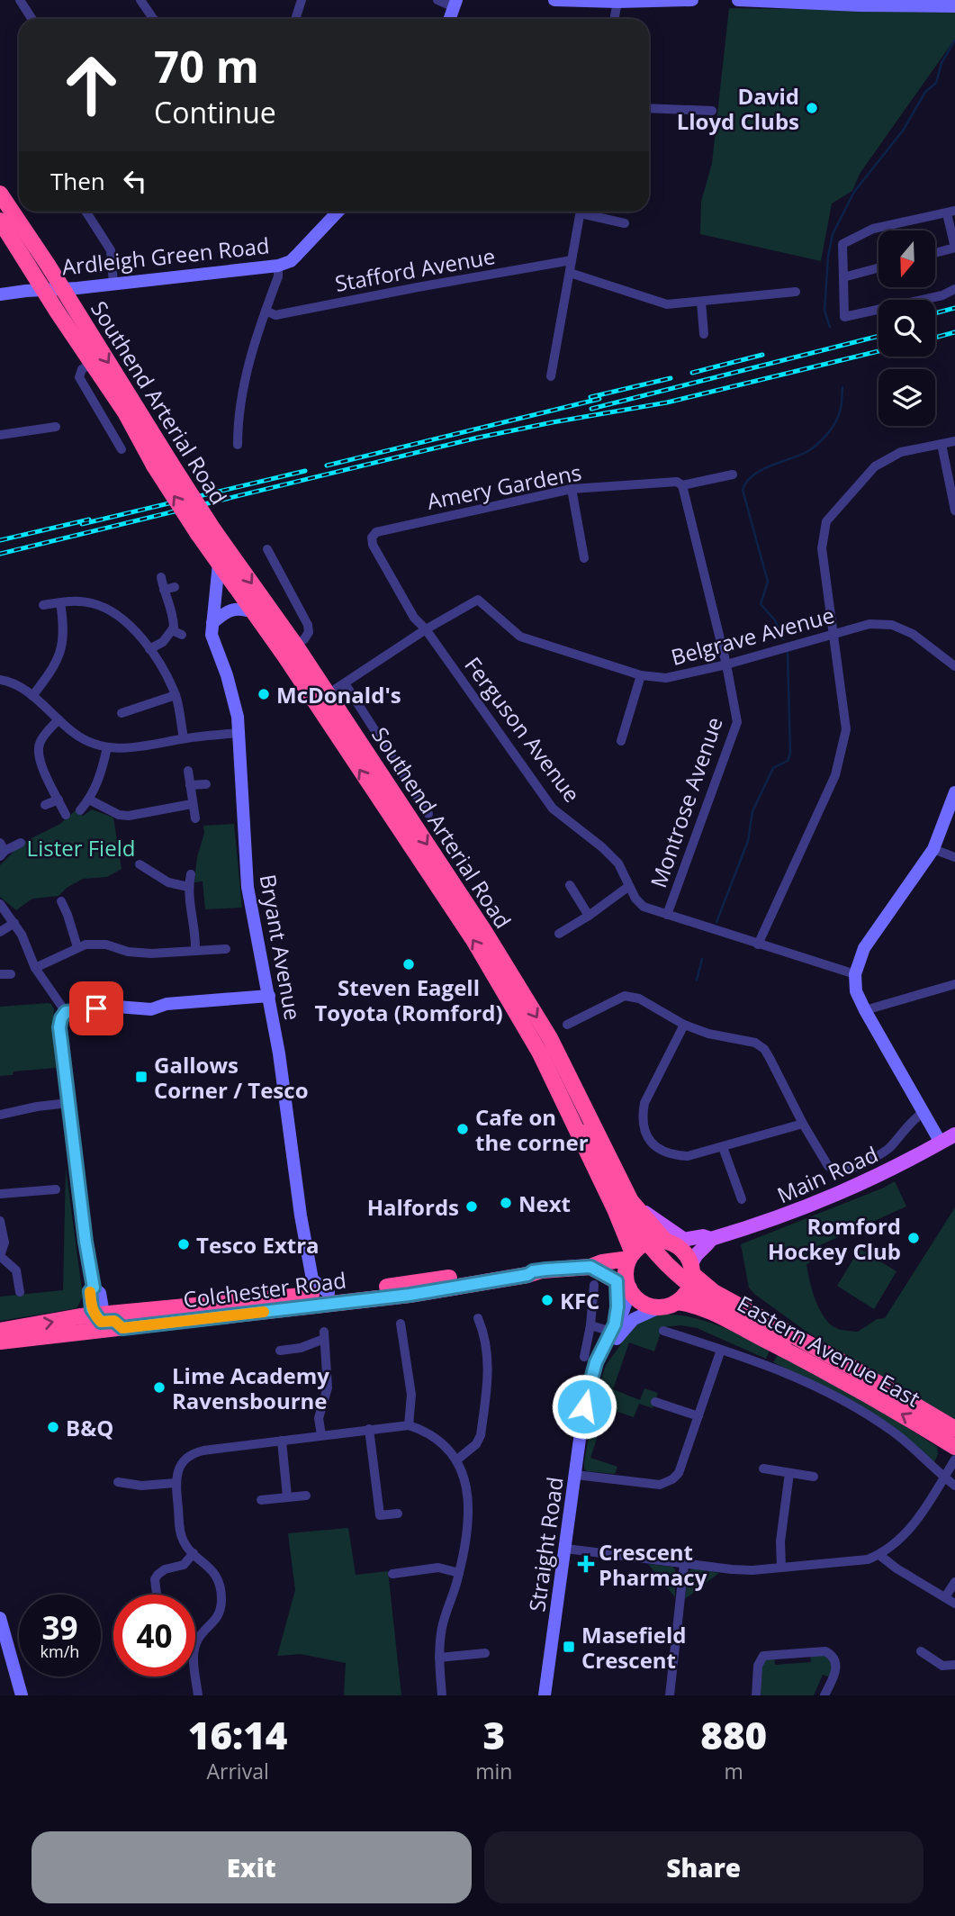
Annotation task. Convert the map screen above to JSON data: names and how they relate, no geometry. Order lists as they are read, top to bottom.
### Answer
{
  "streets": {
    "highway": ["Southend Arterial Road", "Colchester Road", "Eastern Avenue East"],
    "main road": ["Main Road"],
    "street": [
      "Ardleigh Green Road",
      "Stafford Avenue",
      "Amery Gardens",
      "Belgrave Avenue",
      "Ferguson Avenue",
      "Montrose Avenue",
      "Bryant Avenue",
      "Straight Road"
    ]
  },
  "crossings": [
    ["Ardleigh Green Road", "Southend Arterial Road"],
    ["Southend Arterial Road", "Belgrave Avenue"],
    ["Southend Arterial Road", "Bryant Avenue"],
    ["Southend Arterial Road", "Main Road"],
    ["Southend Arterial Road", "Colchester Road"],
    ["Southend Arterial Road", "Eastern Avenue East"],
    ["Southend Arterial Road", "Straight Road"],
    ["Amery Gardens", "Belgrave Avenue"],
    ["Amery Gardens", "Ferguson Avenue"],
    ["Belgrave Avenue", "Ferguson Avenue"],
    ["Belgrave Avenue", "Montrose Avenue"],
    ["Ferguson Avenue", "Montrose Avenue"],
    ["Main Road", "Colchester Road"],
    ["Main Road", "Eastern Avenue East"],
    ["Main Road", "Straight Road"],
    ["Colchester Road", "Eastern Avenue East"],
    ["Colchester Road", "Straight Road"],
    ["Eastern Avenue East", "Straight Road"]
  ],
  "parks": ["Lister Field"],
  "places": {
    "other": [
      "David Lloyd Clubs",
      "McDonald's",
      "Steven Eagell Toyota (Romford)",
      "Cafe on the corner",
      "Next",
      "Halfords",
      "Romford Hockey Club",
      "Tesco Extra",
      "KFC",
      "Lime Academy Ravensbourne",
      "B&Q"
    ],
    "transit": ["Gallows Corner / Tesco", "Masefield Crescent"],
    "health": ["Crescent Pharmacy"]
  },
  "north": "bottom",
  "page": {
    "turn": ["70 m", "Continue"],
    "then": "Then",
    "speed": "39 km/h",
    "limit": "40",
    "eta": [
      "16:14",
      "Arrival",
      "3",
      "min",
      "880",
      "m"
    ],
    "buttons": ["Exit", "Share"]
  }
}
